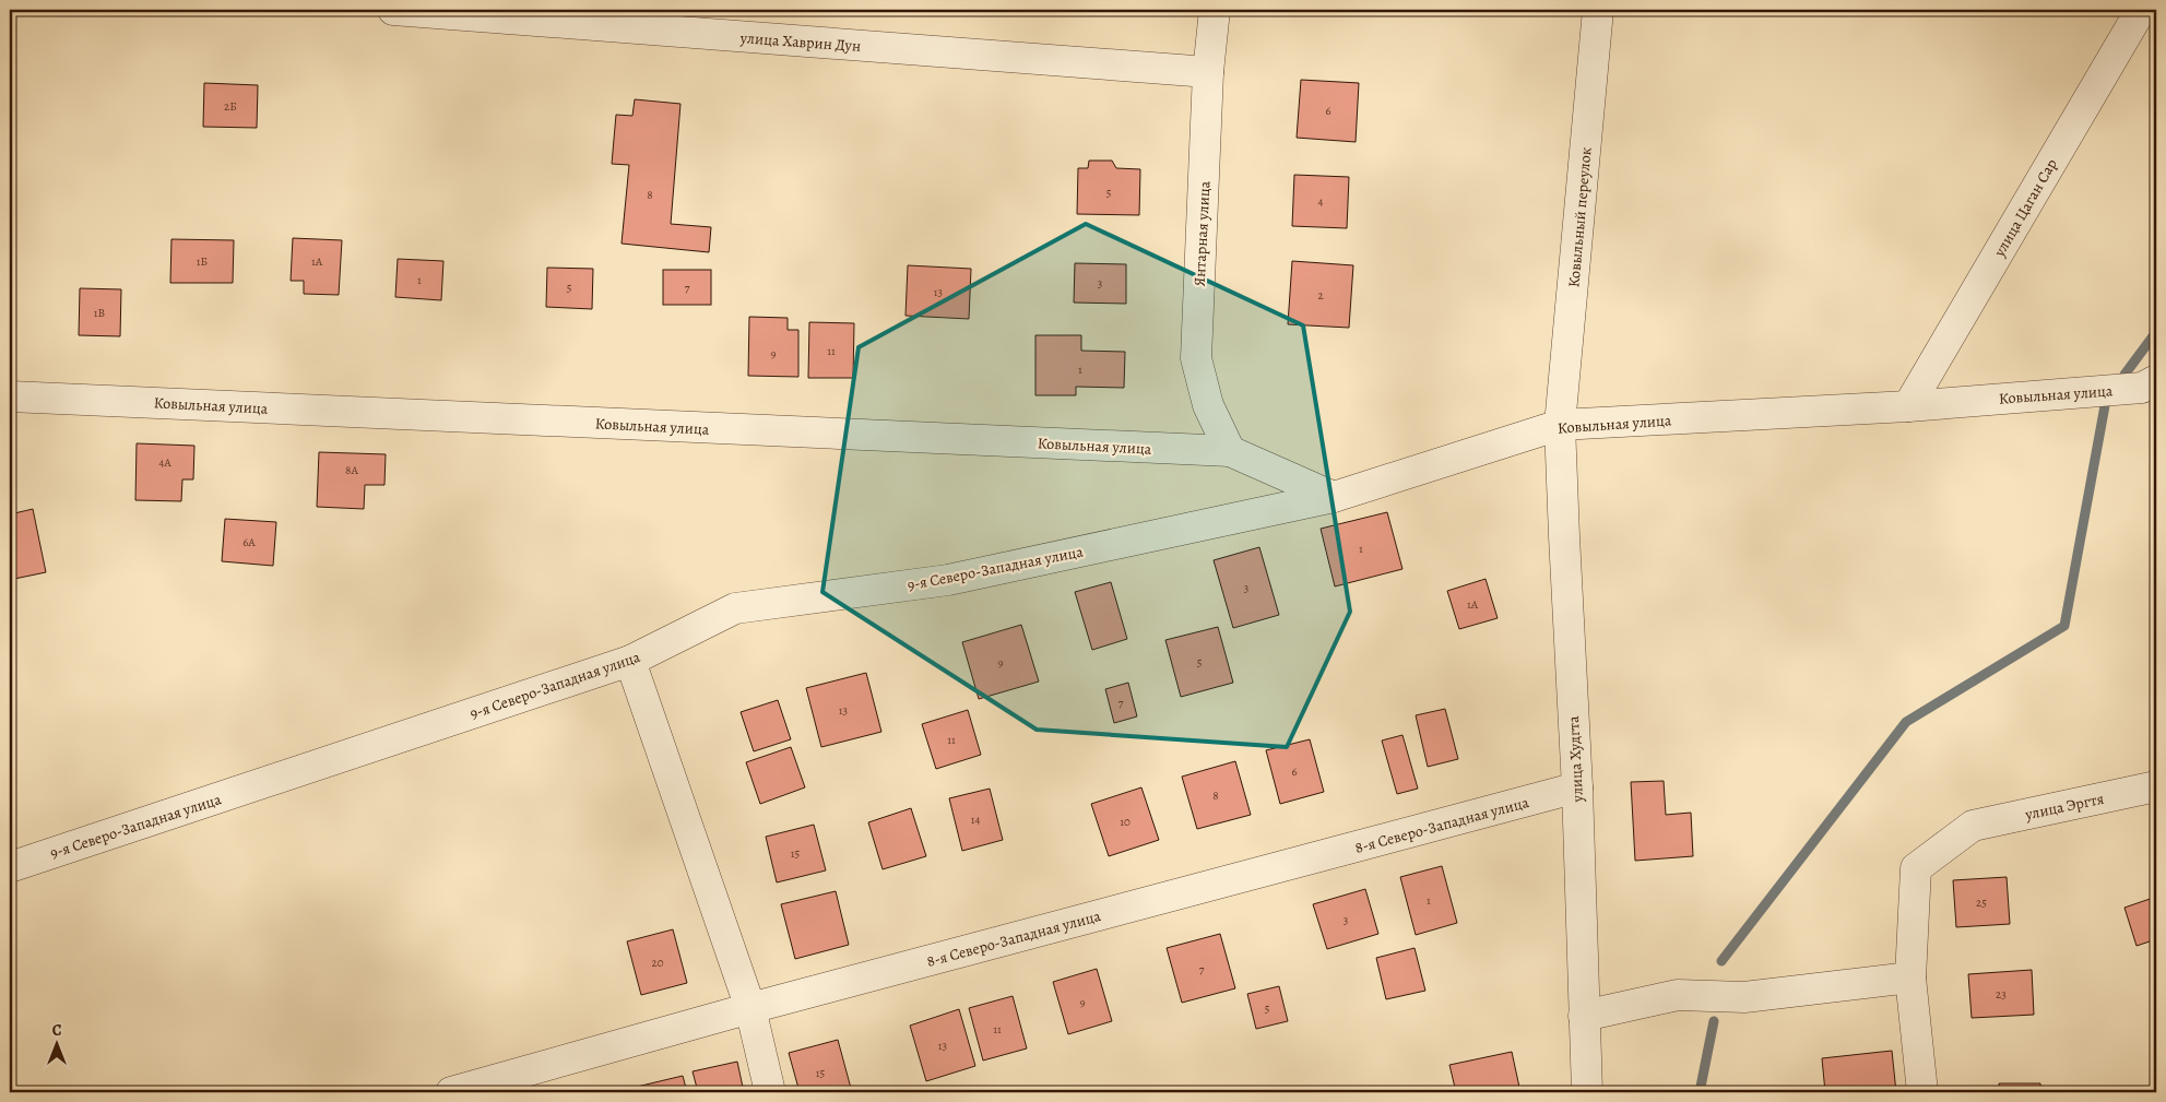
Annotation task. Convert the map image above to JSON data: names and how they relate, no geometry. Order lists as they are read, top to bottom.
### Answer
{
  "streets": {
    "street": [
      "улица Хаврин Дун",
      "улица Цаган Сар",
      "Ковыльный переулок",
      "Янтарная улица",
      "Ковыльная улица",
      "9-я Северо-Западная улица",
      "улица Худгта",
      "улица Эргтя",
      "8-я Северо-Западная улица"
    ]
  },
  "crossings": [
    ["улица Хаврин Дун", "Янтарная улица"],
    ["улица Цаган Сар", "Ковыльная улица"],
    ["Ковыльный переулок", "Ковыльная улица"],
    ["Ковыльный переулок", "улица Худгта"],
    ["Янтарная улица", "Ковыльная улица"],
    ["Ковыльная улица", "9-я Северо-Западная улица"],
    ["Ковыльная улица", "улица Худгта"],
    ["улица Худгта", "8-я Северо-Западная улица"]
  ],
  "house_numbers": [
    "2Б",
    "6",
    "5",
    "8",
    "4",
    "1Б",
    "1А",
    "1",
    "3",
    "5",
    "7",
    "13",
    "2",
    "1В",
    "11",
    "9",
    "1",
    "4А",
    "8А",
    "6А",
    "1",
    "3",
    "1А",
    "9",
    "5",
    "7",
    "13",
    "11",
    "6",
    "8",
    "14",
    "10",
    "15",
    "1",
    "25",
    "3",
    "20",
    "7",
    "23",
    "9",
    "5",
    "11",
    "13",
    "15"
  ],
  "north": "top"
}
